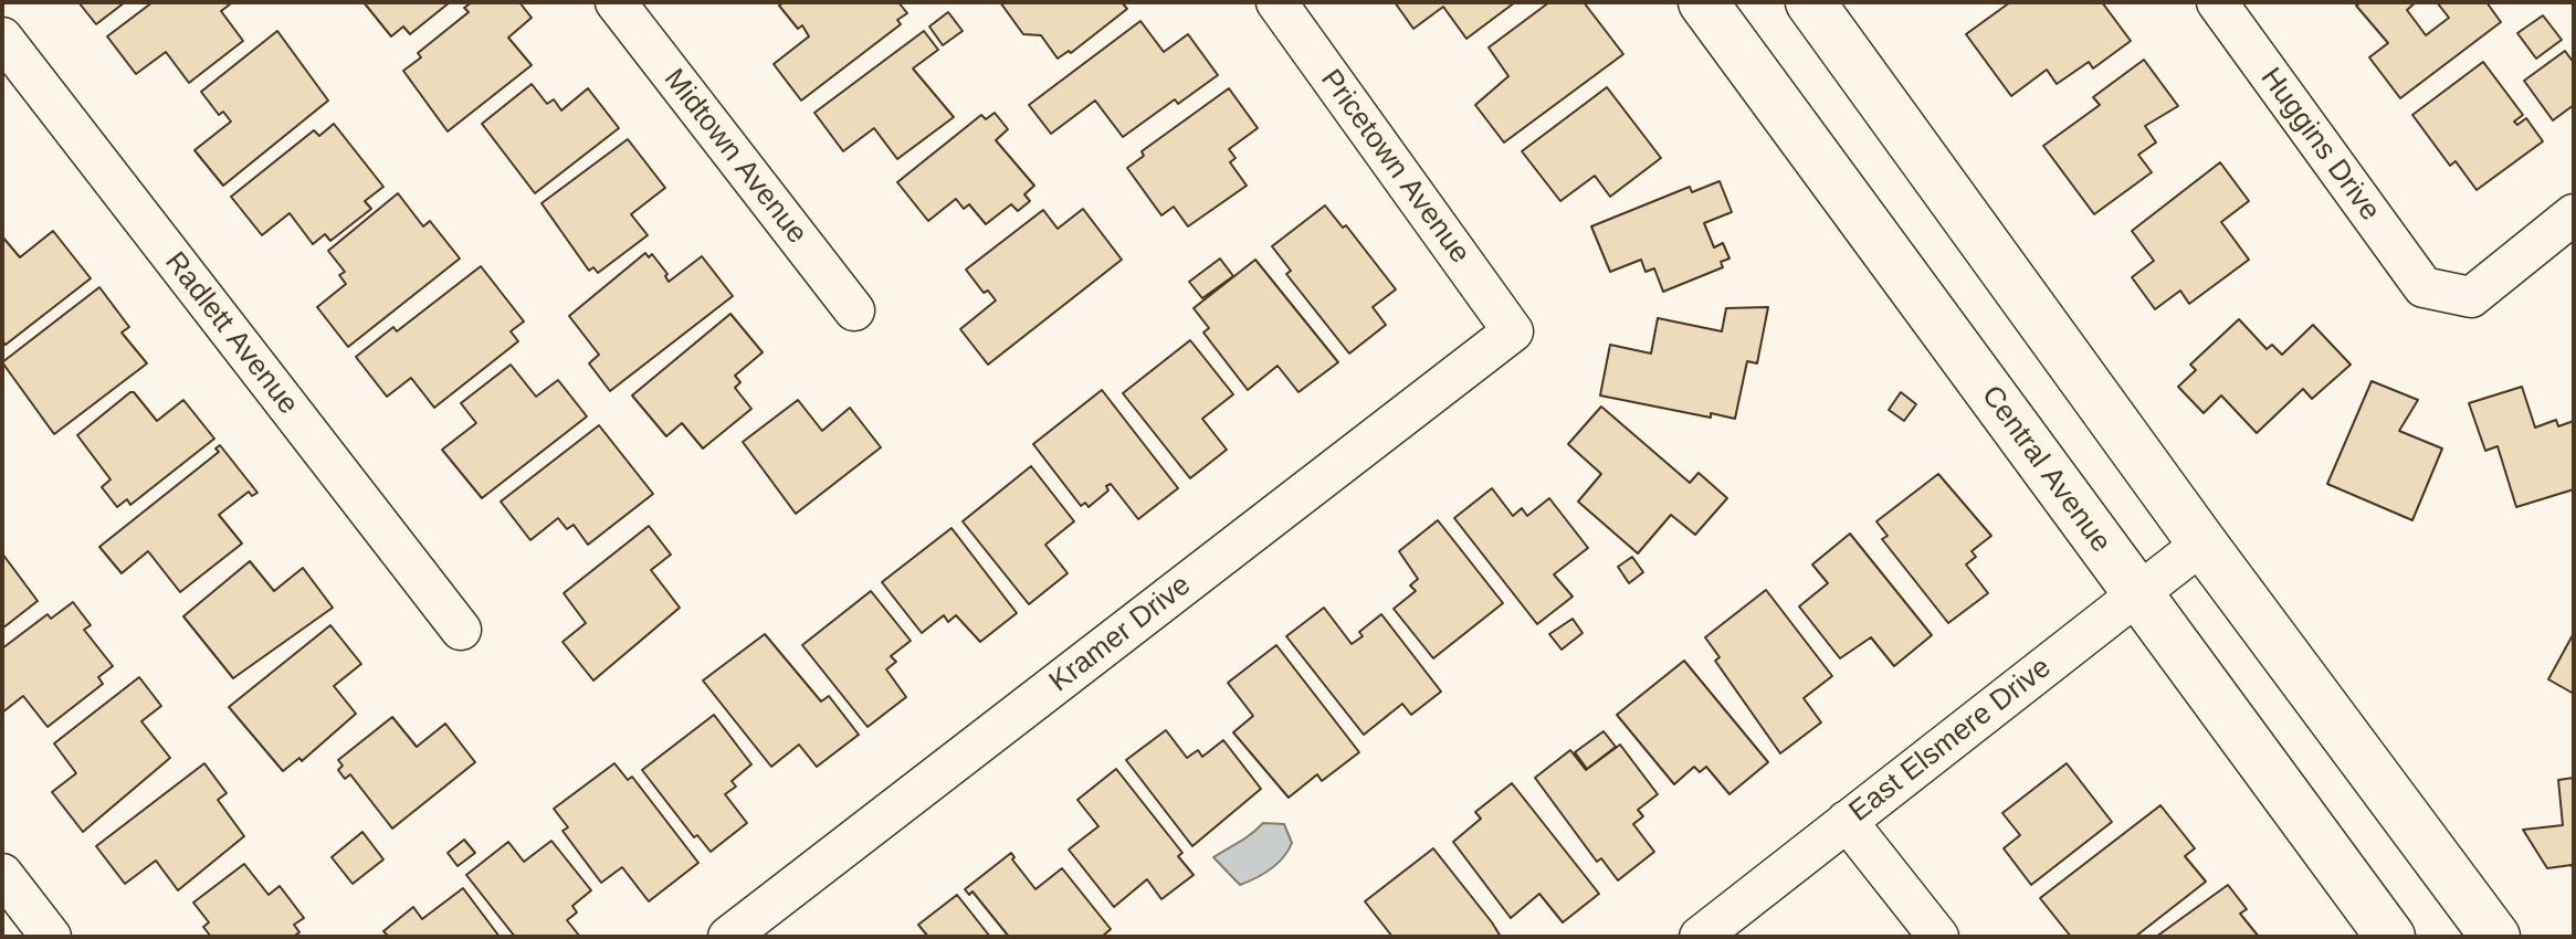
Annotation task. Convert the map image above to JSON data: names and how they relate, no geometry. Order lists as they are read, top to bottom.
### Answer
{
  "streets": {
    "main road": ["Central Avenue"],
    "street": [
      "Huggins Drive",
      "Midtown Avenue",
      "Pricetown Avenue",
      "Radlett Avenue",
      "Kramer Drive",
      "East Elsmere Drive"
    ]
  },
  "crossings": [
    ["Pricetown Avenue", "Kramer Drive"],
    ["Central Avenue", "East Elsmere Drive"]
  ]
}
